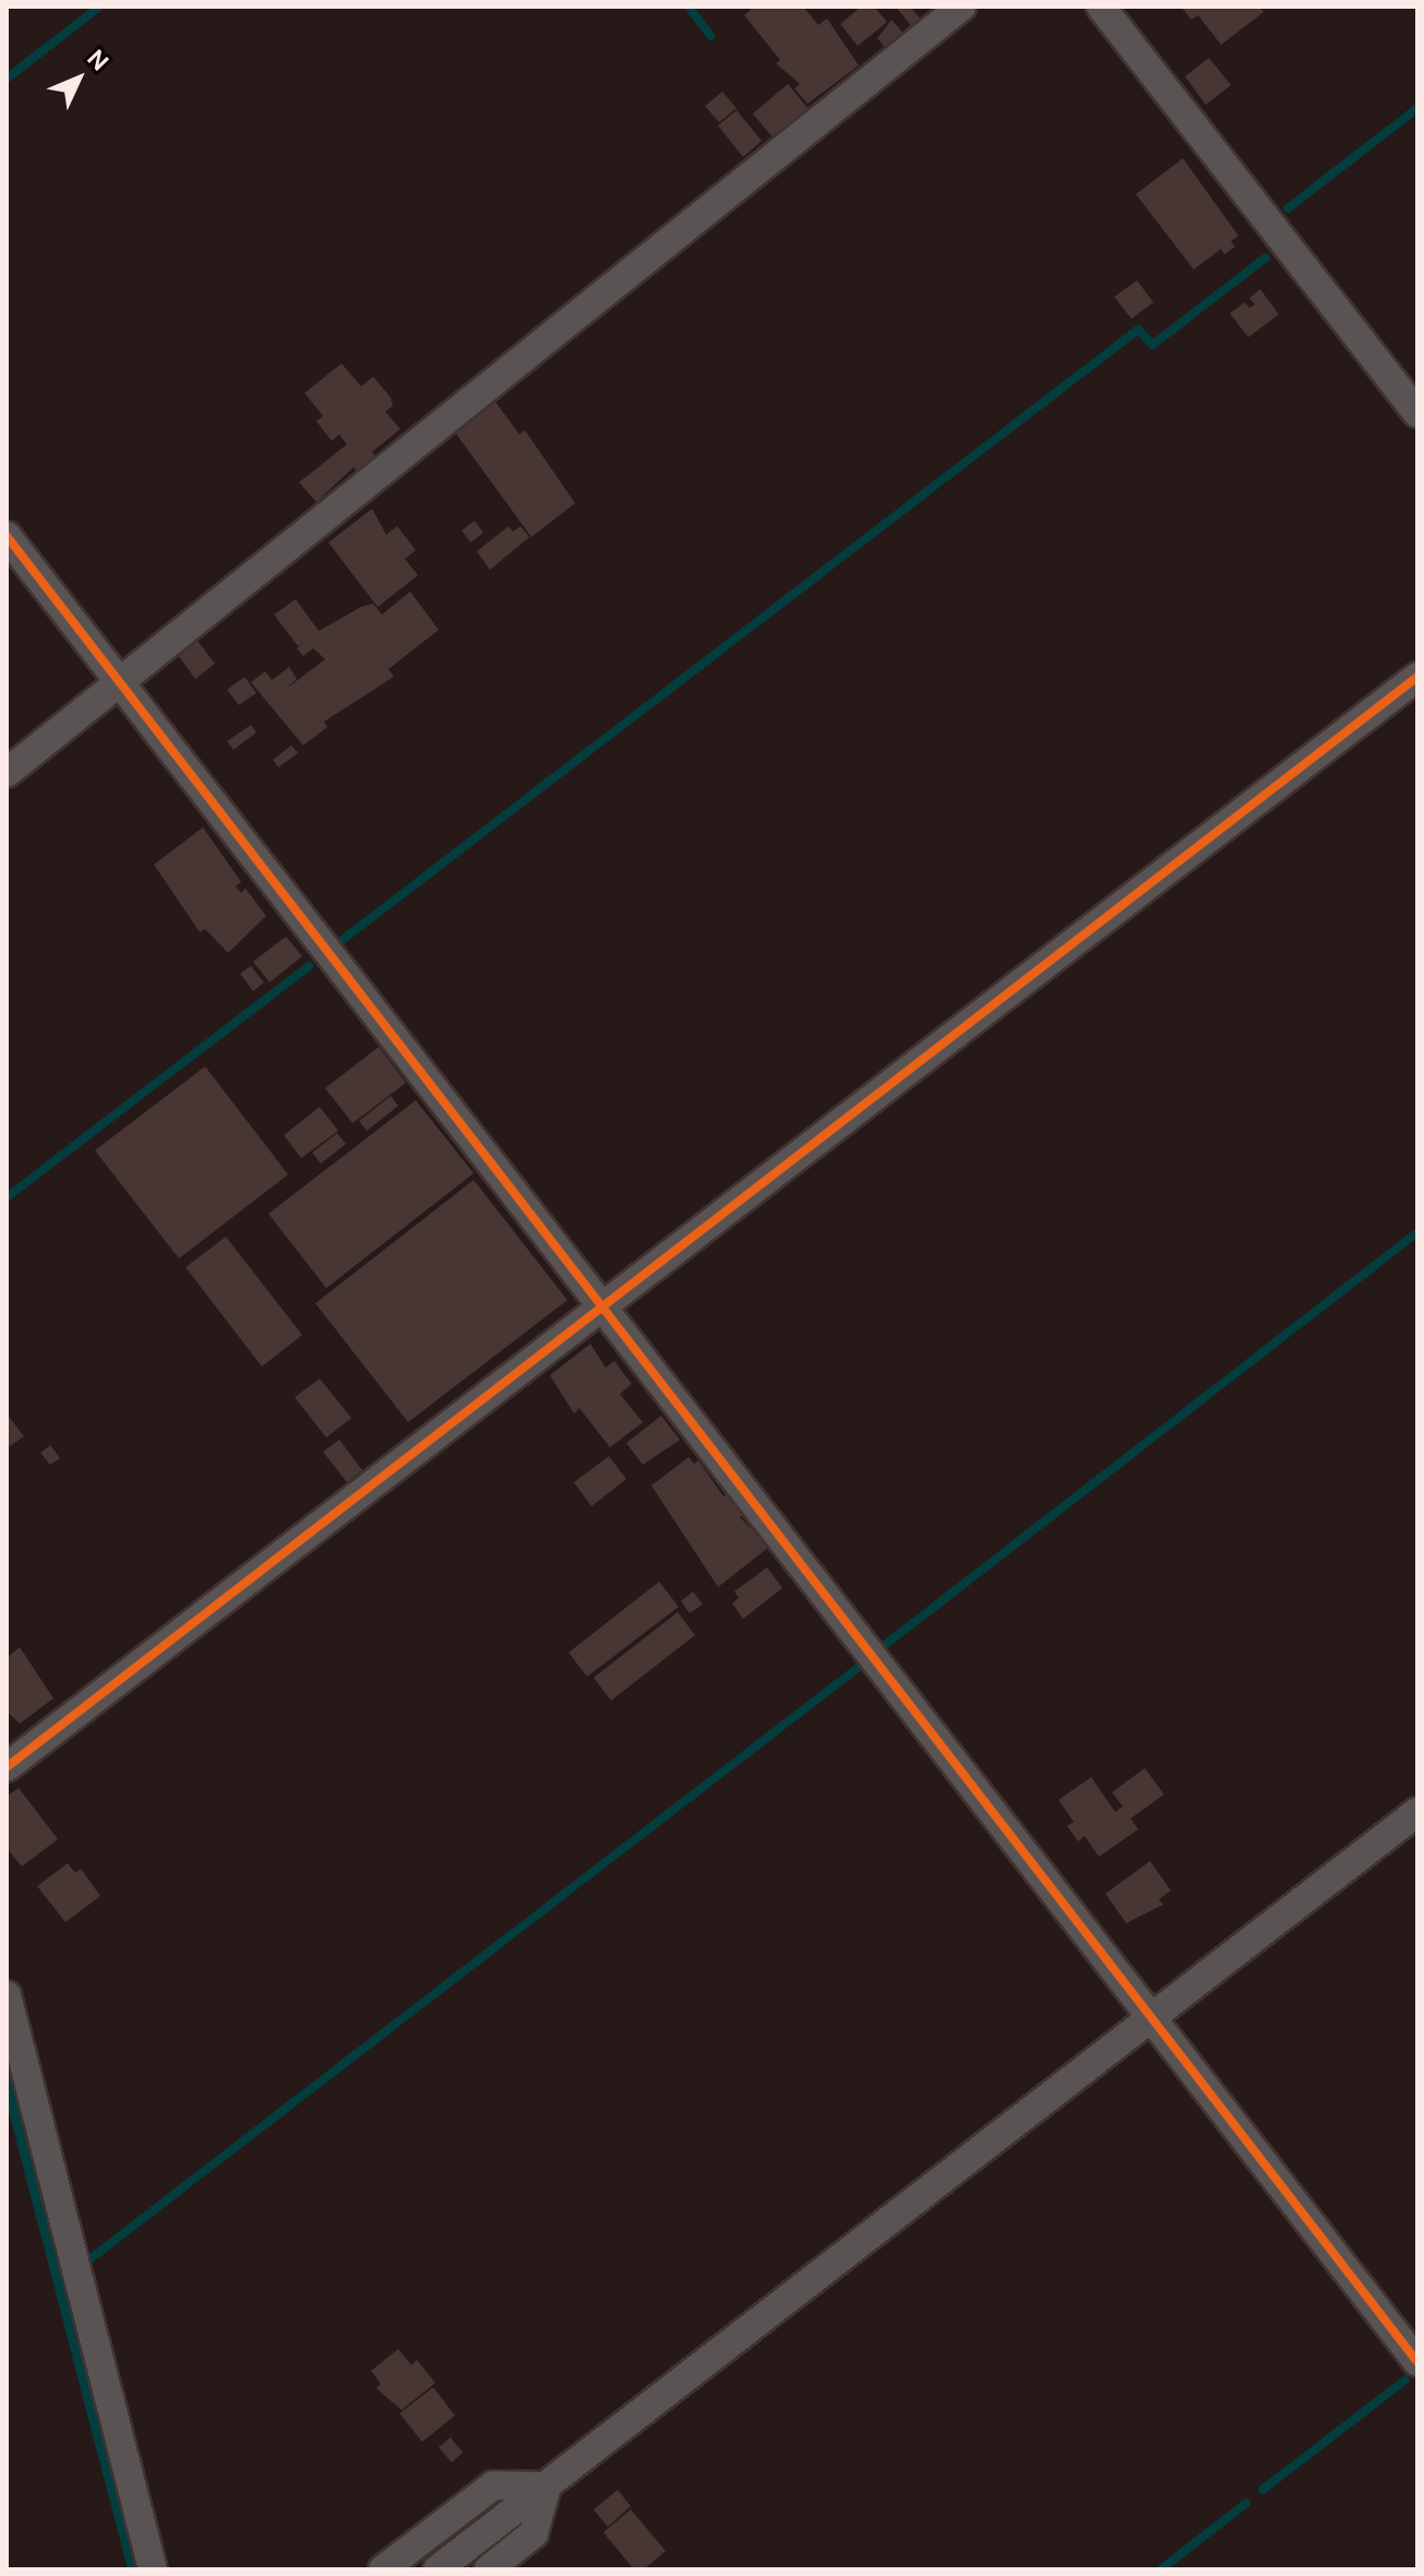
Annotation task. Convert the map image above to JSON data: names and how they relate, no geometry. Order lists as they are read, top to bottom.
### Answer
{
  "north": "top right"
}
